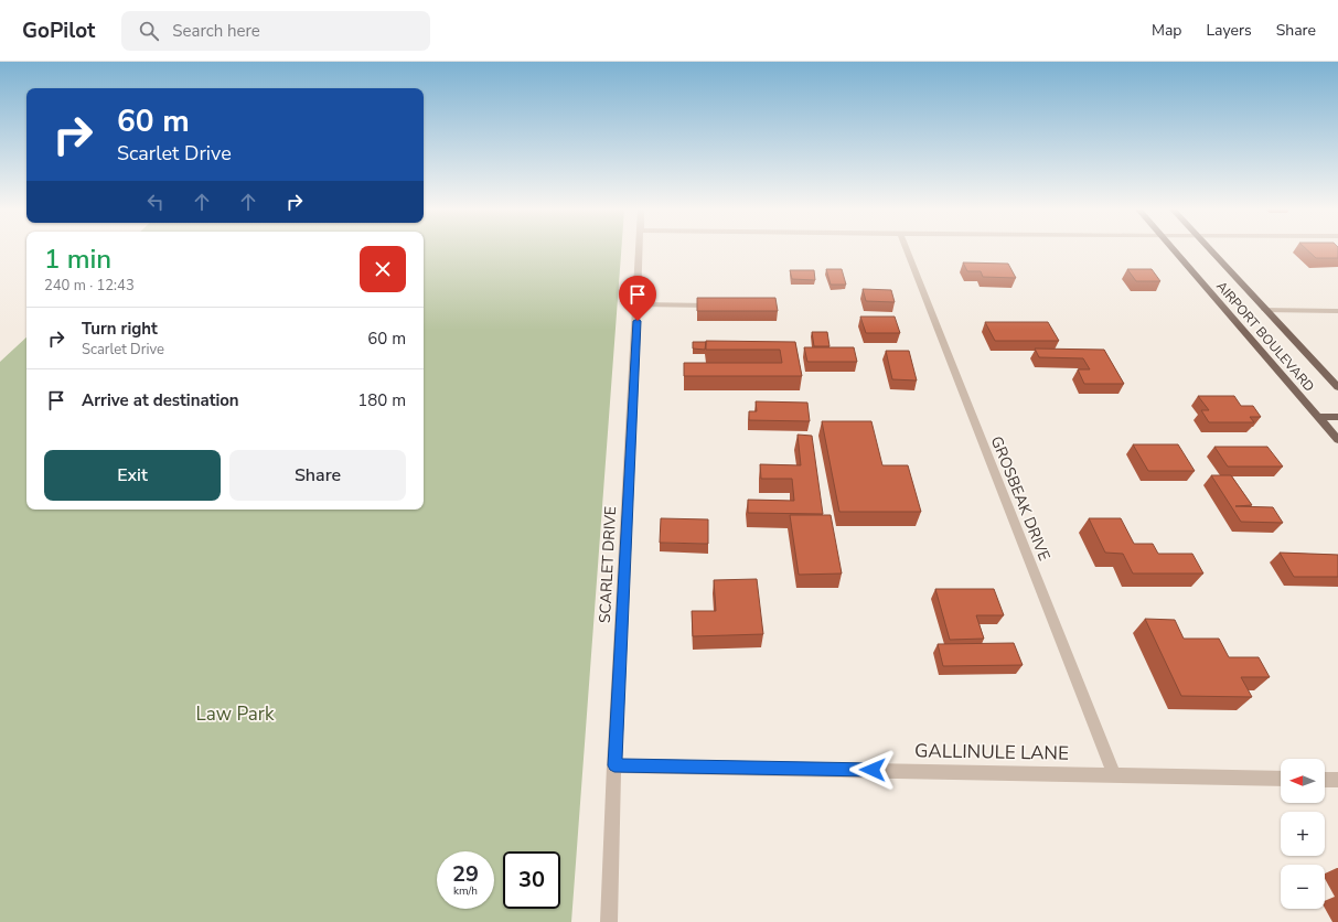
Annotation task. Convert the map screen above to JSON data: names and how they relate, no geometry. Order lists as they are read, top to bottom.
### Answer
{
  "streets": {
    "main road": ["AIRPORT BOULEVARD"],
    "street": ["GROSBEAK DRIVE", "SCARLET DRIVE", "GALLINULE LANE"]
  },
  "crossings": [
    ["GROSBEAK DRIVE", "GALLINULE LANE"],
    ["SCARLET DRIVE", "GALLINULE LANE"]
  ],
  "parks": ["Law Park"],
  "north": "left",
  "page": {
    "header": "GoPilot",
    "search": "Search here",
    "nav": ["Map", "Layers", "Share"],
    "turn": ["60 m", "Scarlet Drive"],
    "heading": ["1 min", "240 m · 12:43"],
    "list": [
      {
        "name": "Turn right",
        "note": "Scarlet Drive",
        "value": "60 m"
      },
      {
        "name": "Arrive at destination",
        "value": "180 m"
      }
    ],
    "buttons": ["Exit", "Share"],
    "map_buttons": ["+", "−"],
    "speed": "29 km/h",
    "limit": "30"
  }
}
